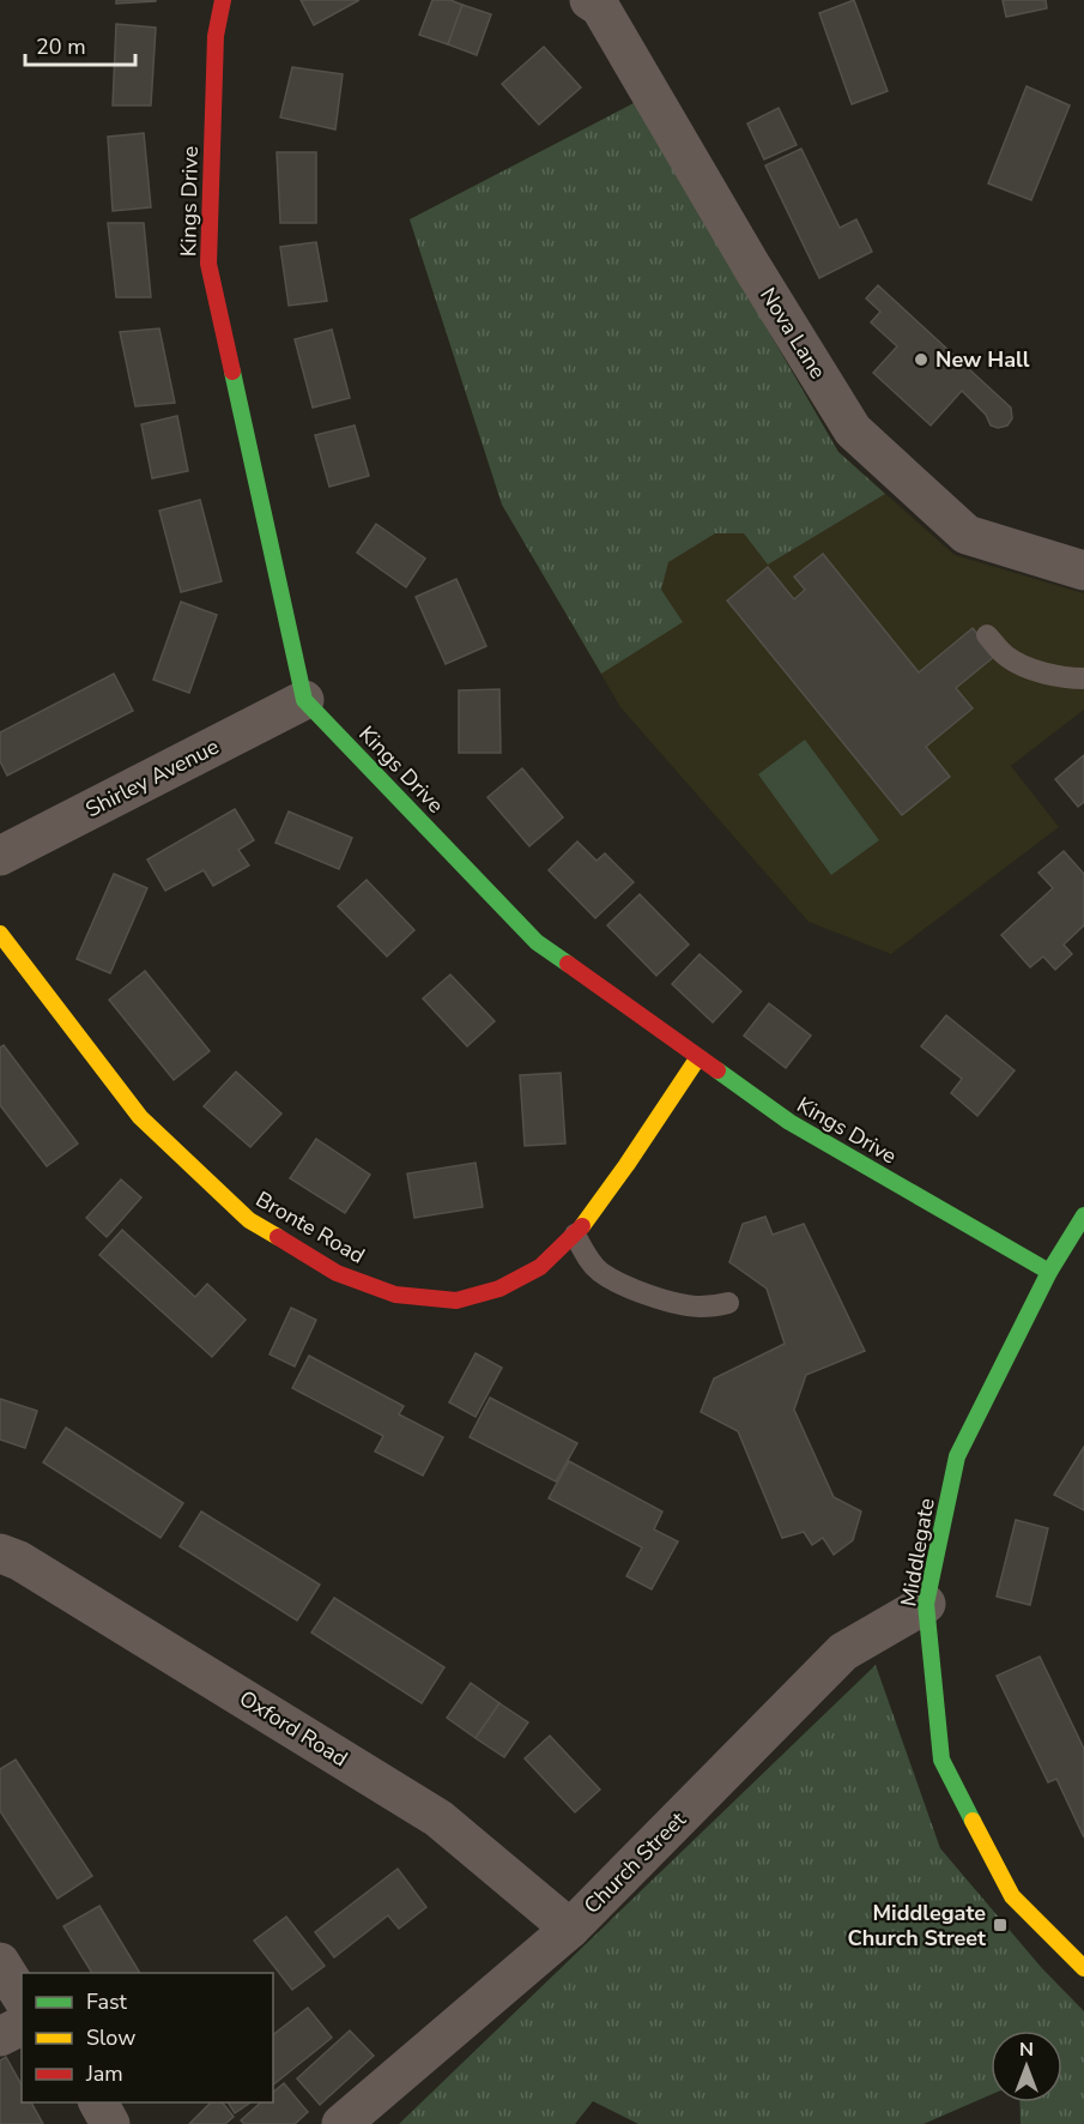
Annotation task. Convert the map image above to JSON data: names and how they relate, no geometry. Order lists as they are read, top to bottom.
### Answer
{
  "streets": {
    "street": [
      "Kings Drive",
      "Nova Lane",
      "Shirley Avenue",
      "Bronte Road",
      "Middlegate",
      "Oxford Road",
      "Church Street"
    ]
  },
  "crossings": [
    ["Kings Drive", "Shirley Avenue"],
    ["Kings Drive", "Bronte Road"],
    ["Kings Drive", "Middlegate"],
    ["Middlegate", "Church Street"],
    ["Oxford Road", "Church Street"]
  ],
  "places": {
    "other": ["New Hall"],
    "transit": ["Middlegate Church Street"]
  },
  "legend": ["Fast", "Slow", "Jam"],
  "scale_bar": "20 m",
  "north": "top"
}
